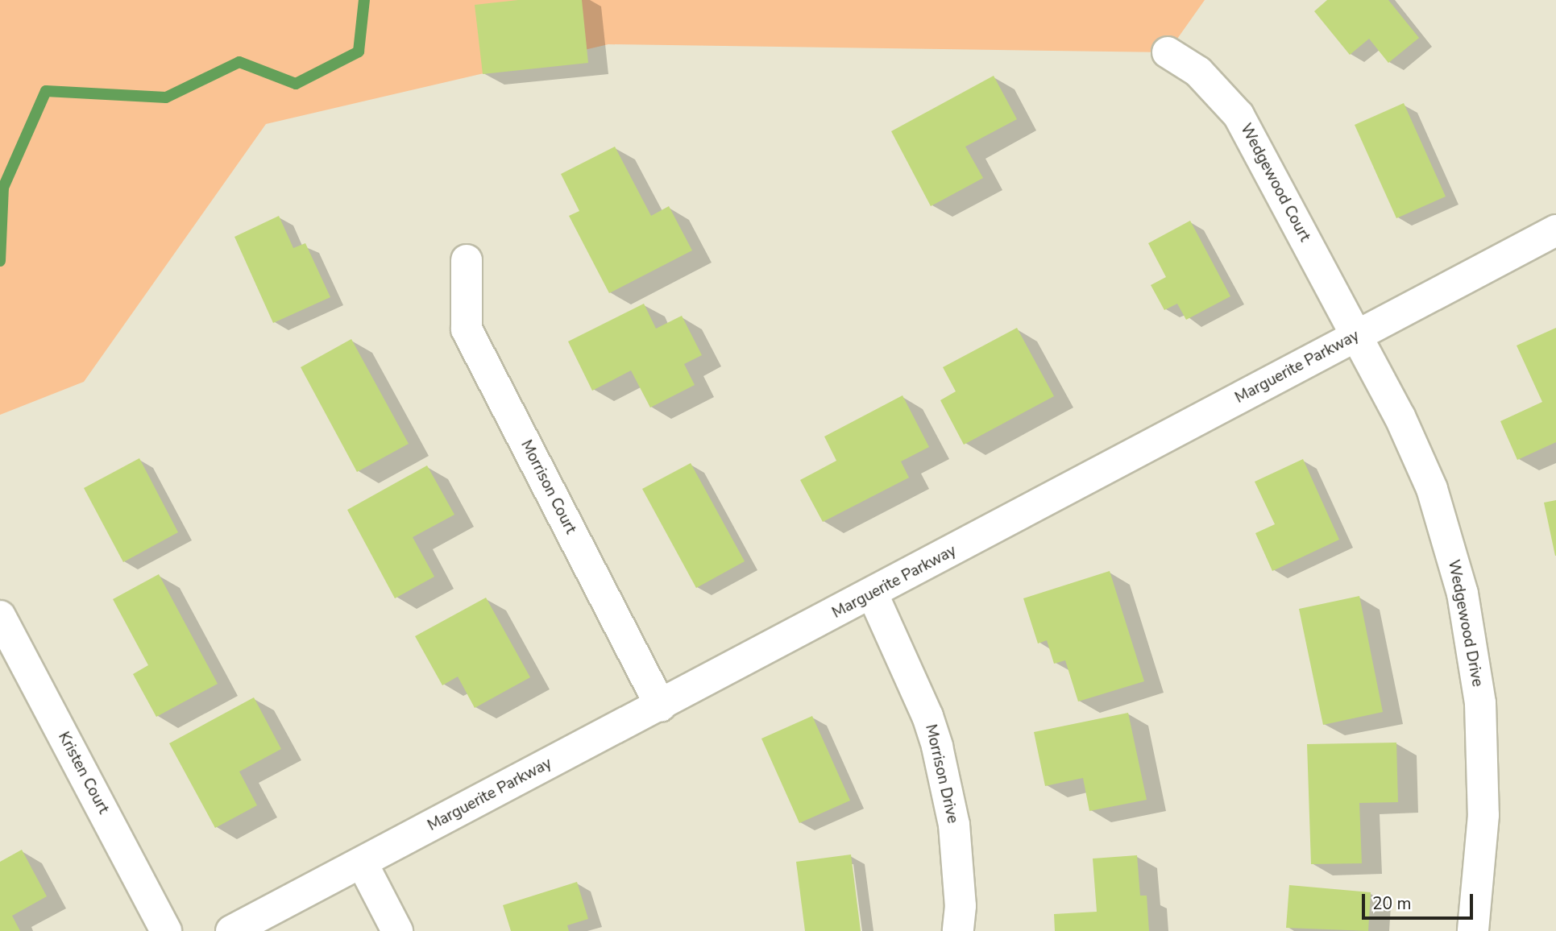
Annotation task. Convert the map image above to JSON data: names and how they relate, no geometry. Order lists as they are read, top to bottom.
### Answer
{
  "streets": {
    "street": [
      "Wedgewood Court",
      "Marguerite Parkway",
      "Morrison Court",
      "Wedgewood Drive",
      "Kristen Court",
      "Morrison Drive"
    ]
  },
  "crossings": [
    ["Wedgewood Court", "Marguerite Parkway"],
    ["Wedgewood Court", "Wedgewood Drive"],
    ["Marguerite Parkway", "Morrison Court"],
    ["Marguerite Parkway", "Wedgewood Drive"],
    ["Marguerite Parkway", "Morrison Drive"]
  ],
  "scale_bar": "20 m"
}
